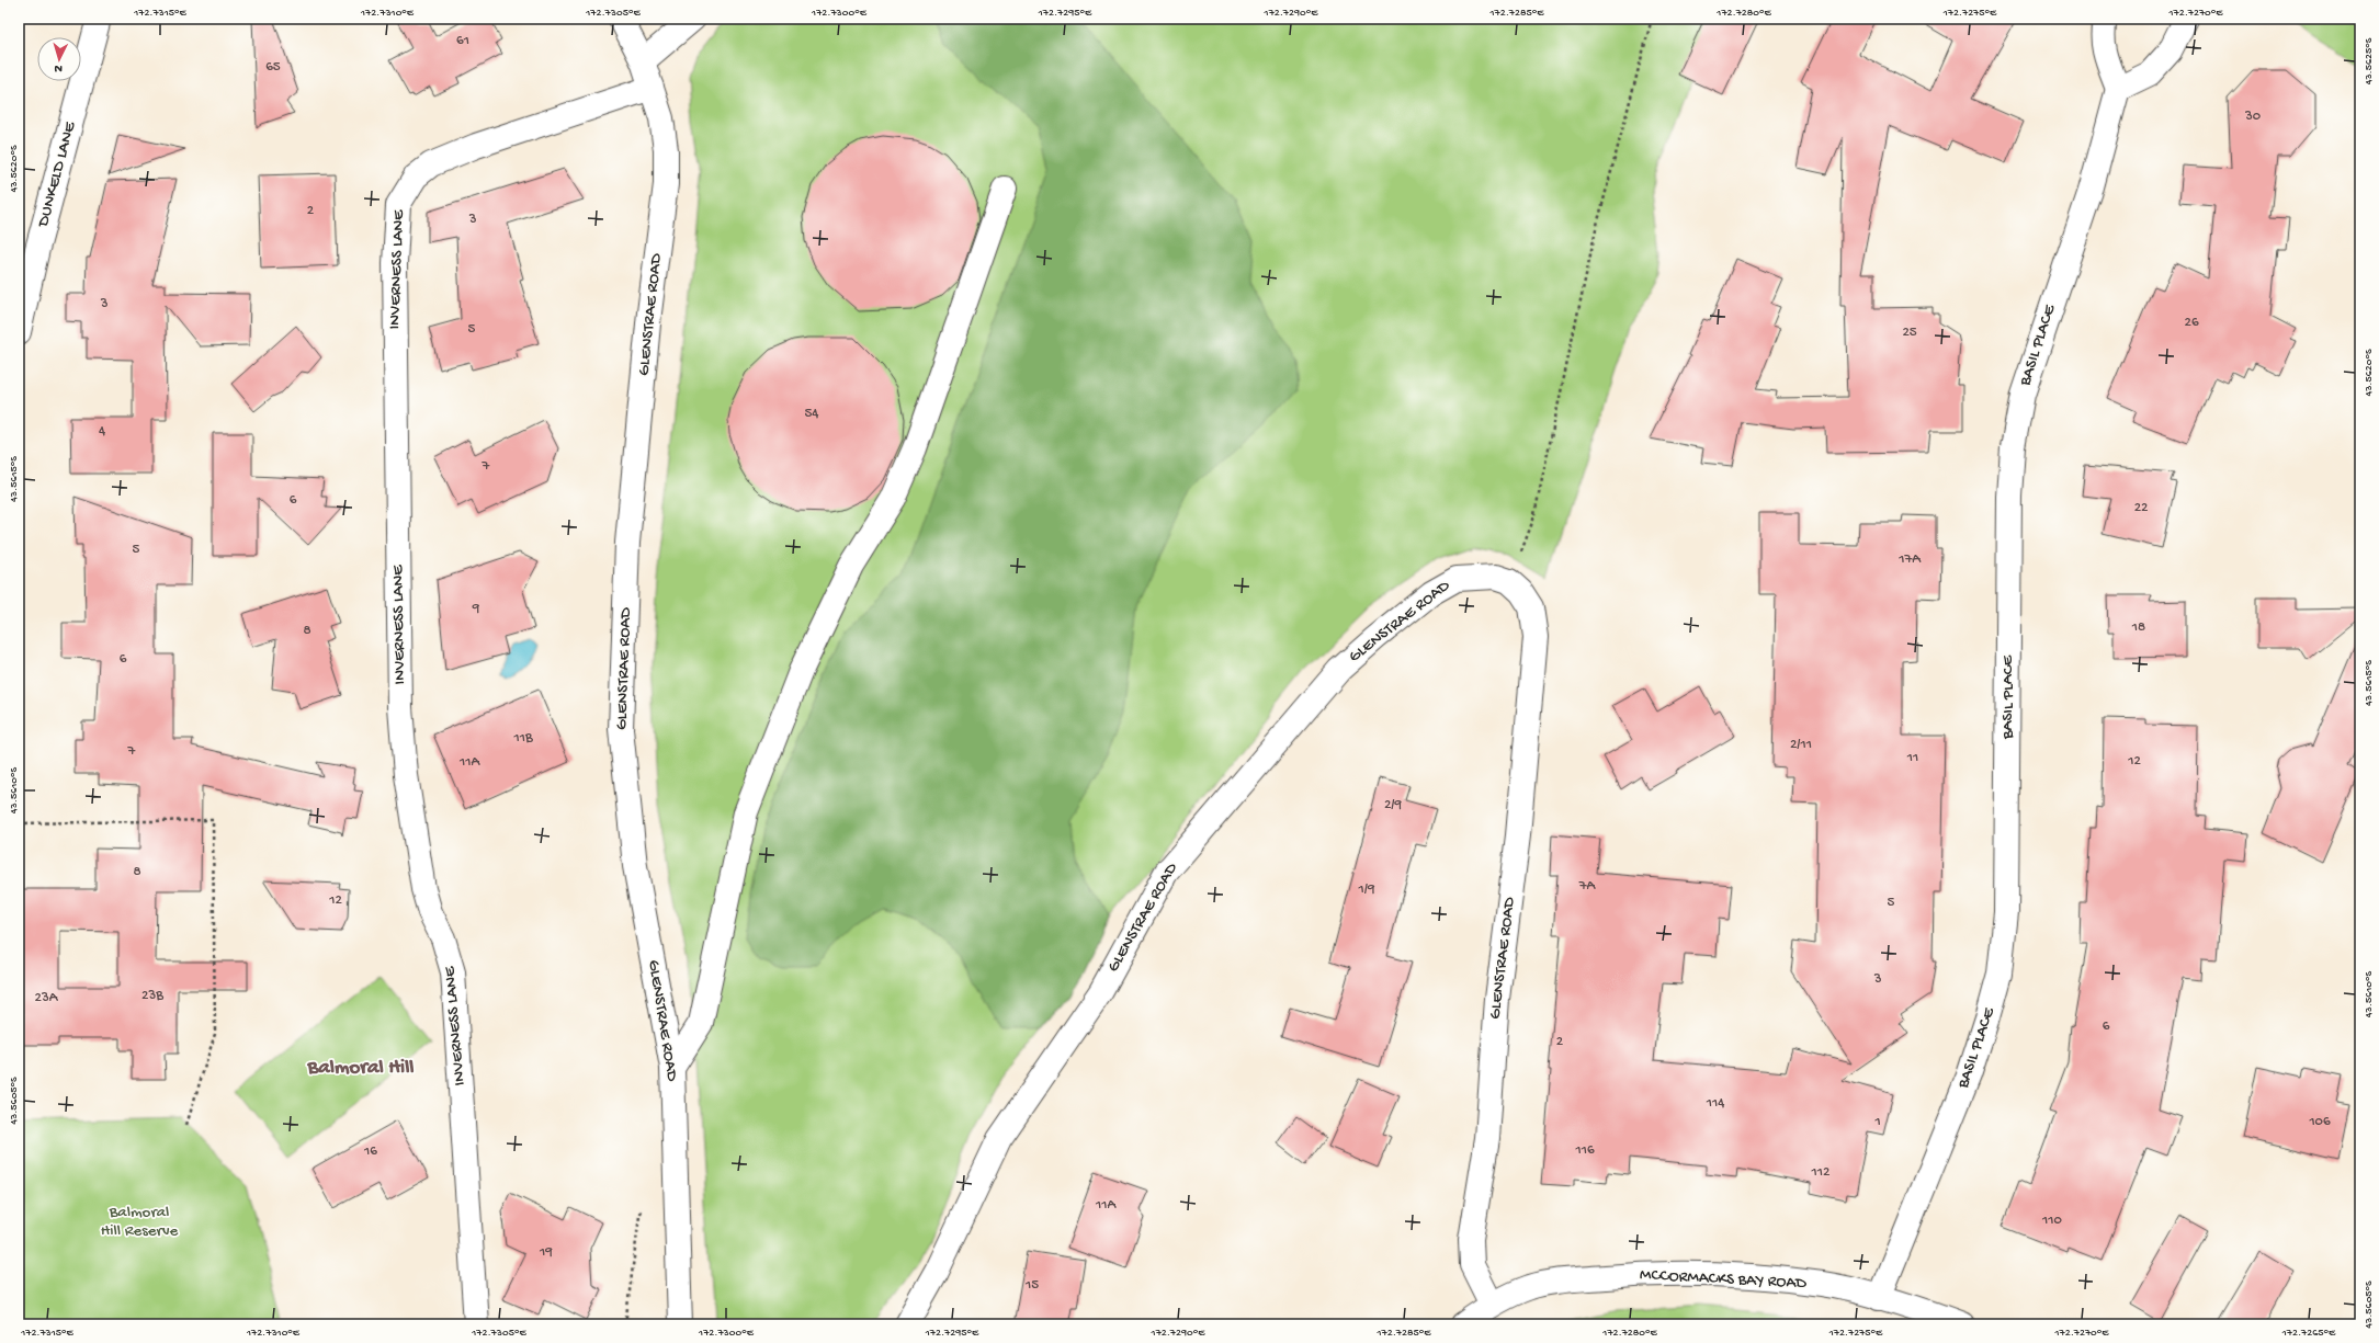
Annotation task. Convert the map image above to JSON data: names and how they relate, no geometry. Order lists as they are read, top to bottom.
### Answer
{
  "streets": {
    "street": [
      "DUNKELD LANE",
      "INVERNESS LANE",
      "GLENSTRAE ROAD",
      "BASIL PLACE",
      "MCCORMACKS BAY ROAD"
    ]
  },
  "crossings": [
    ["INVERNESS LANE", "GLENSTRAE ROAD"],
    ["GLENSTRAE ROAD", "MCCORMACKS BAY ROAD"],
    ["BASIL PLACE", "MCCORMACKS BAY ROAD"]
  ],
  "districts": ["Balmoral Hill"],
  "parks": ["Balmoral Hill Reserve"],
  "house_numbers": [
    "61",
    "65",
    "30",
    "2",
    "3",
    "3",
    "26",
    "5",
    "25",
    "54",
    "4",
    "7",
    "6",
    "22",
    "5",
    "17A",
    "9",
    "18",
    "8",
    "6",
    "11B",
    "2/11",
    "7",
    "11",
    "12",
    "11A",
    "2/9",
    "8",
    "7A",
    "1/9",
    "12",
    "5",
    "3",
    "23B",
    "23A",
    "6",
    "2",
    "114",
    "1",
    "106",
    "116",
    "16",
    "112",
    "11A",
    "110",
    "19",
    "15"
  ],
  "north": "bottom",
  "coordinates": [
    "172.7315°E",
    "172.7310°E",
    "172.7305°E",
    "172.7300°E",
    "172.7295°E",
    "172.7290°E",
    "172.7285°E",
    "172.7280°E",
    "172.7275°E",
    "172.7270°E",
    "43.5625°S",
    "43.5620°S",
    "43.5615°S",
    "43.5610°S",
    "43.5605°S",
    "172.7265°E"
  ]
}
